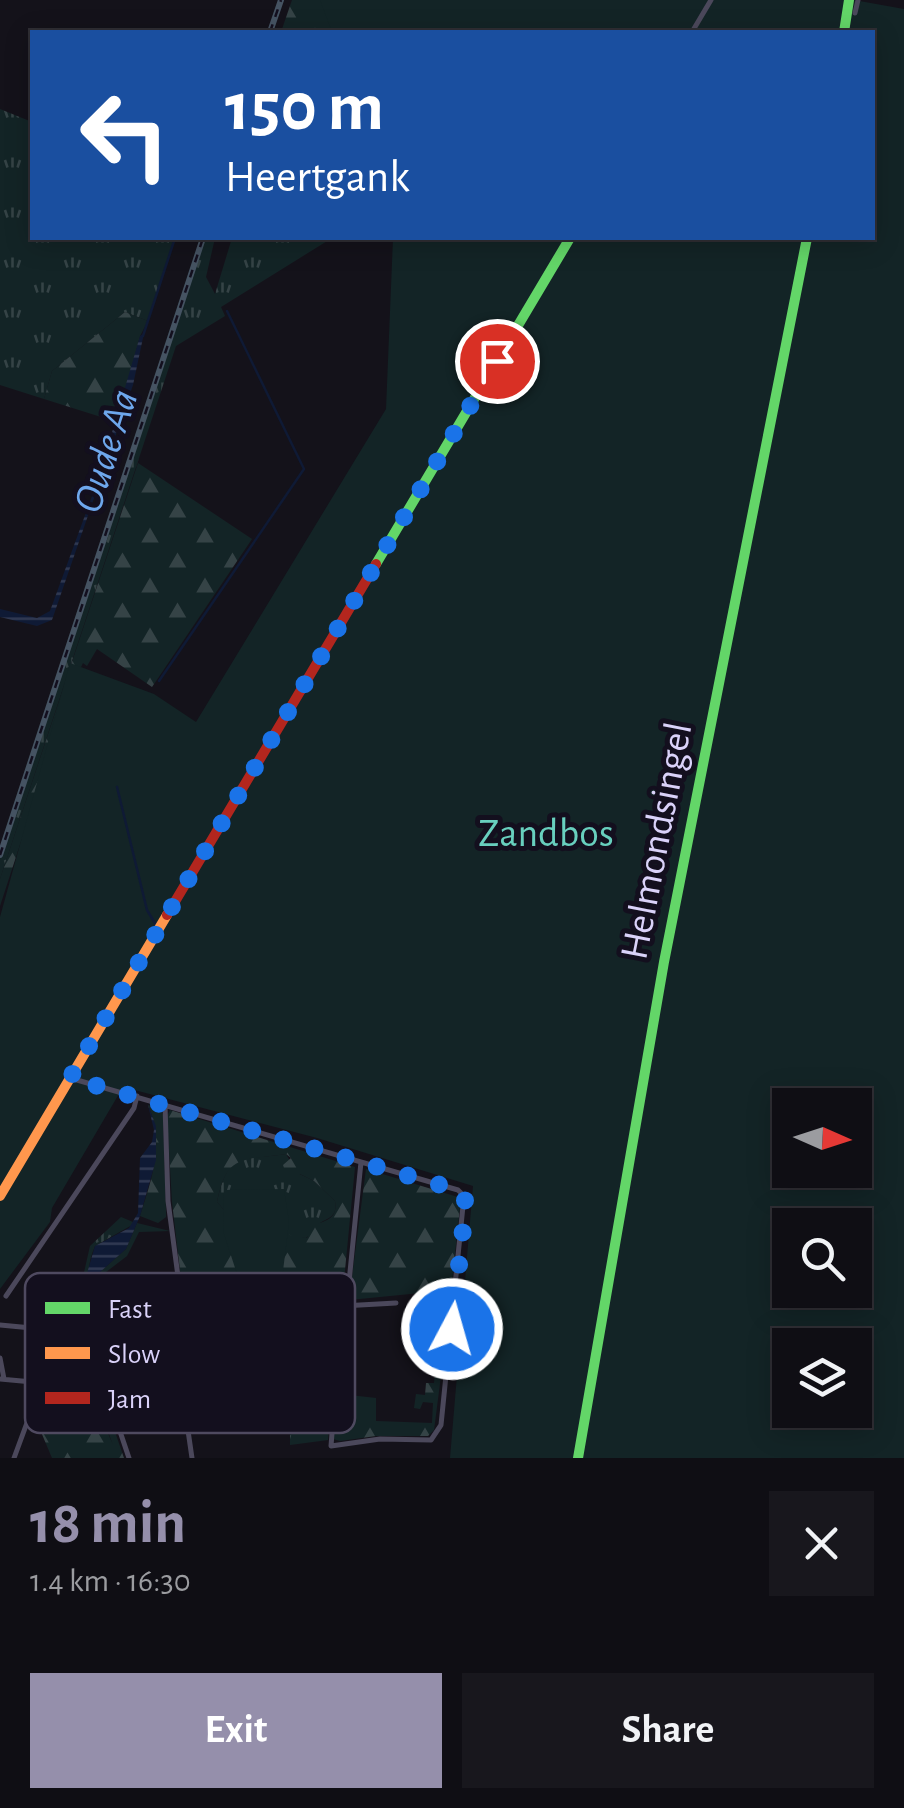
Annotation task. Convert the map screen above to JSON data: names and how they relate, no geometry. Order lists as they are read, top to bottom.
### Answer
{
  "streets": {
    "main road": ["Helmondsingel"]
  },
  "water": ["Oude Aa"],
  "parks": ["Zandbos"],
  "legend": ["Fast", "Slow", "Jam"],
  "north": "right",
  "page": {
    "turn": ["150 m", "Heertgank"],
    "heading": ["18 min", "1.4 km · 16:30"],
    "buttons": ["Exit", "Share"]
  }
}
